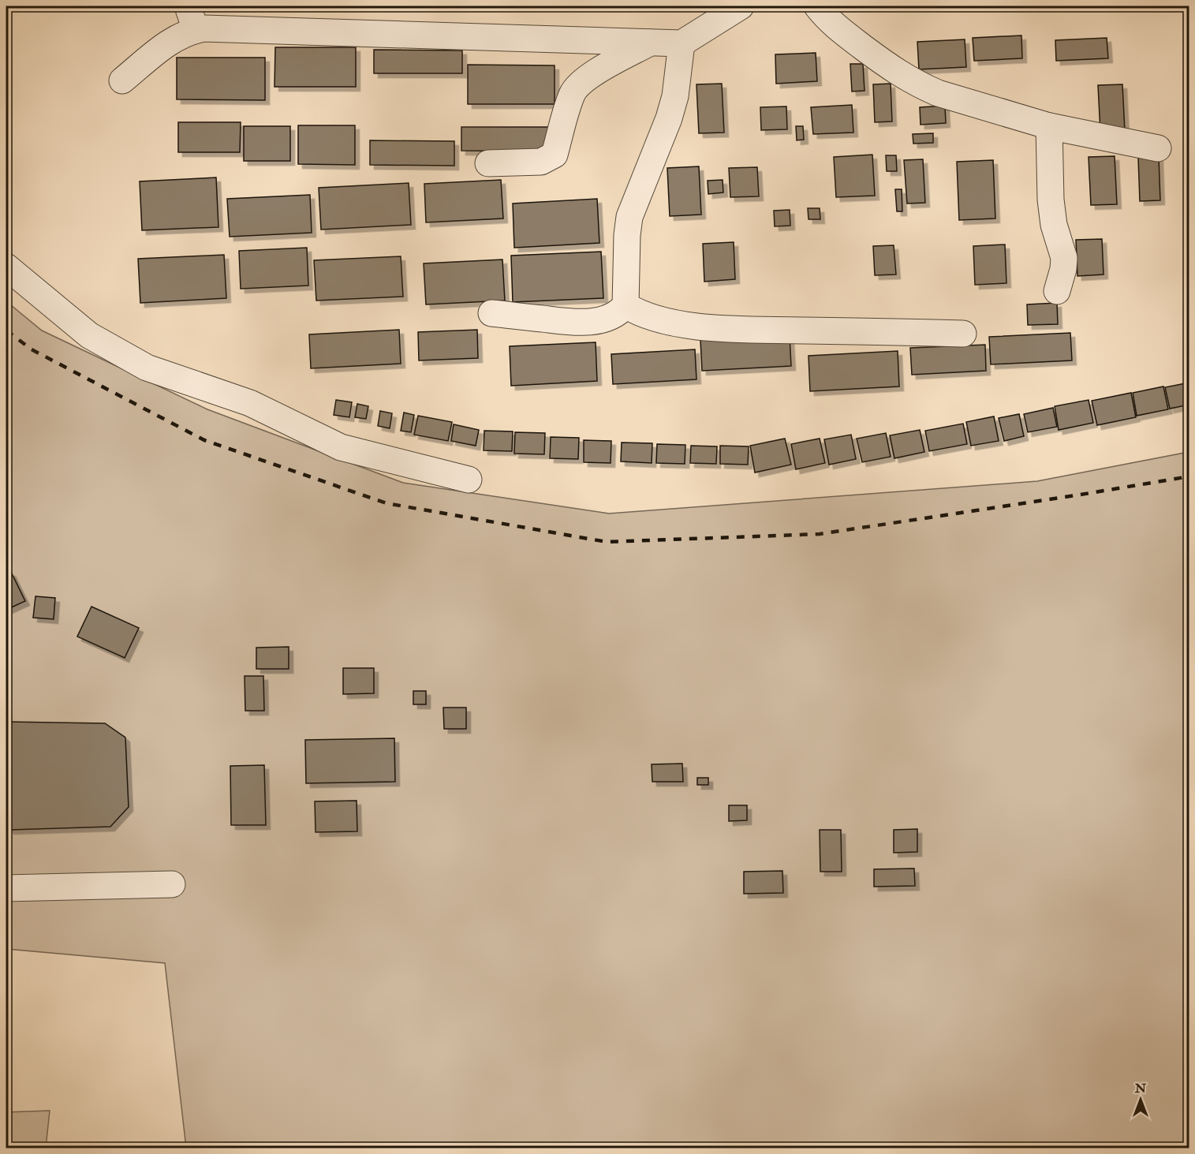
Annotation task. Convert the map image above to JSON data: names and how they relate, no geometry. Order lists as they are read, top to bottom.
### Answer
{
  "north": "top"
}
